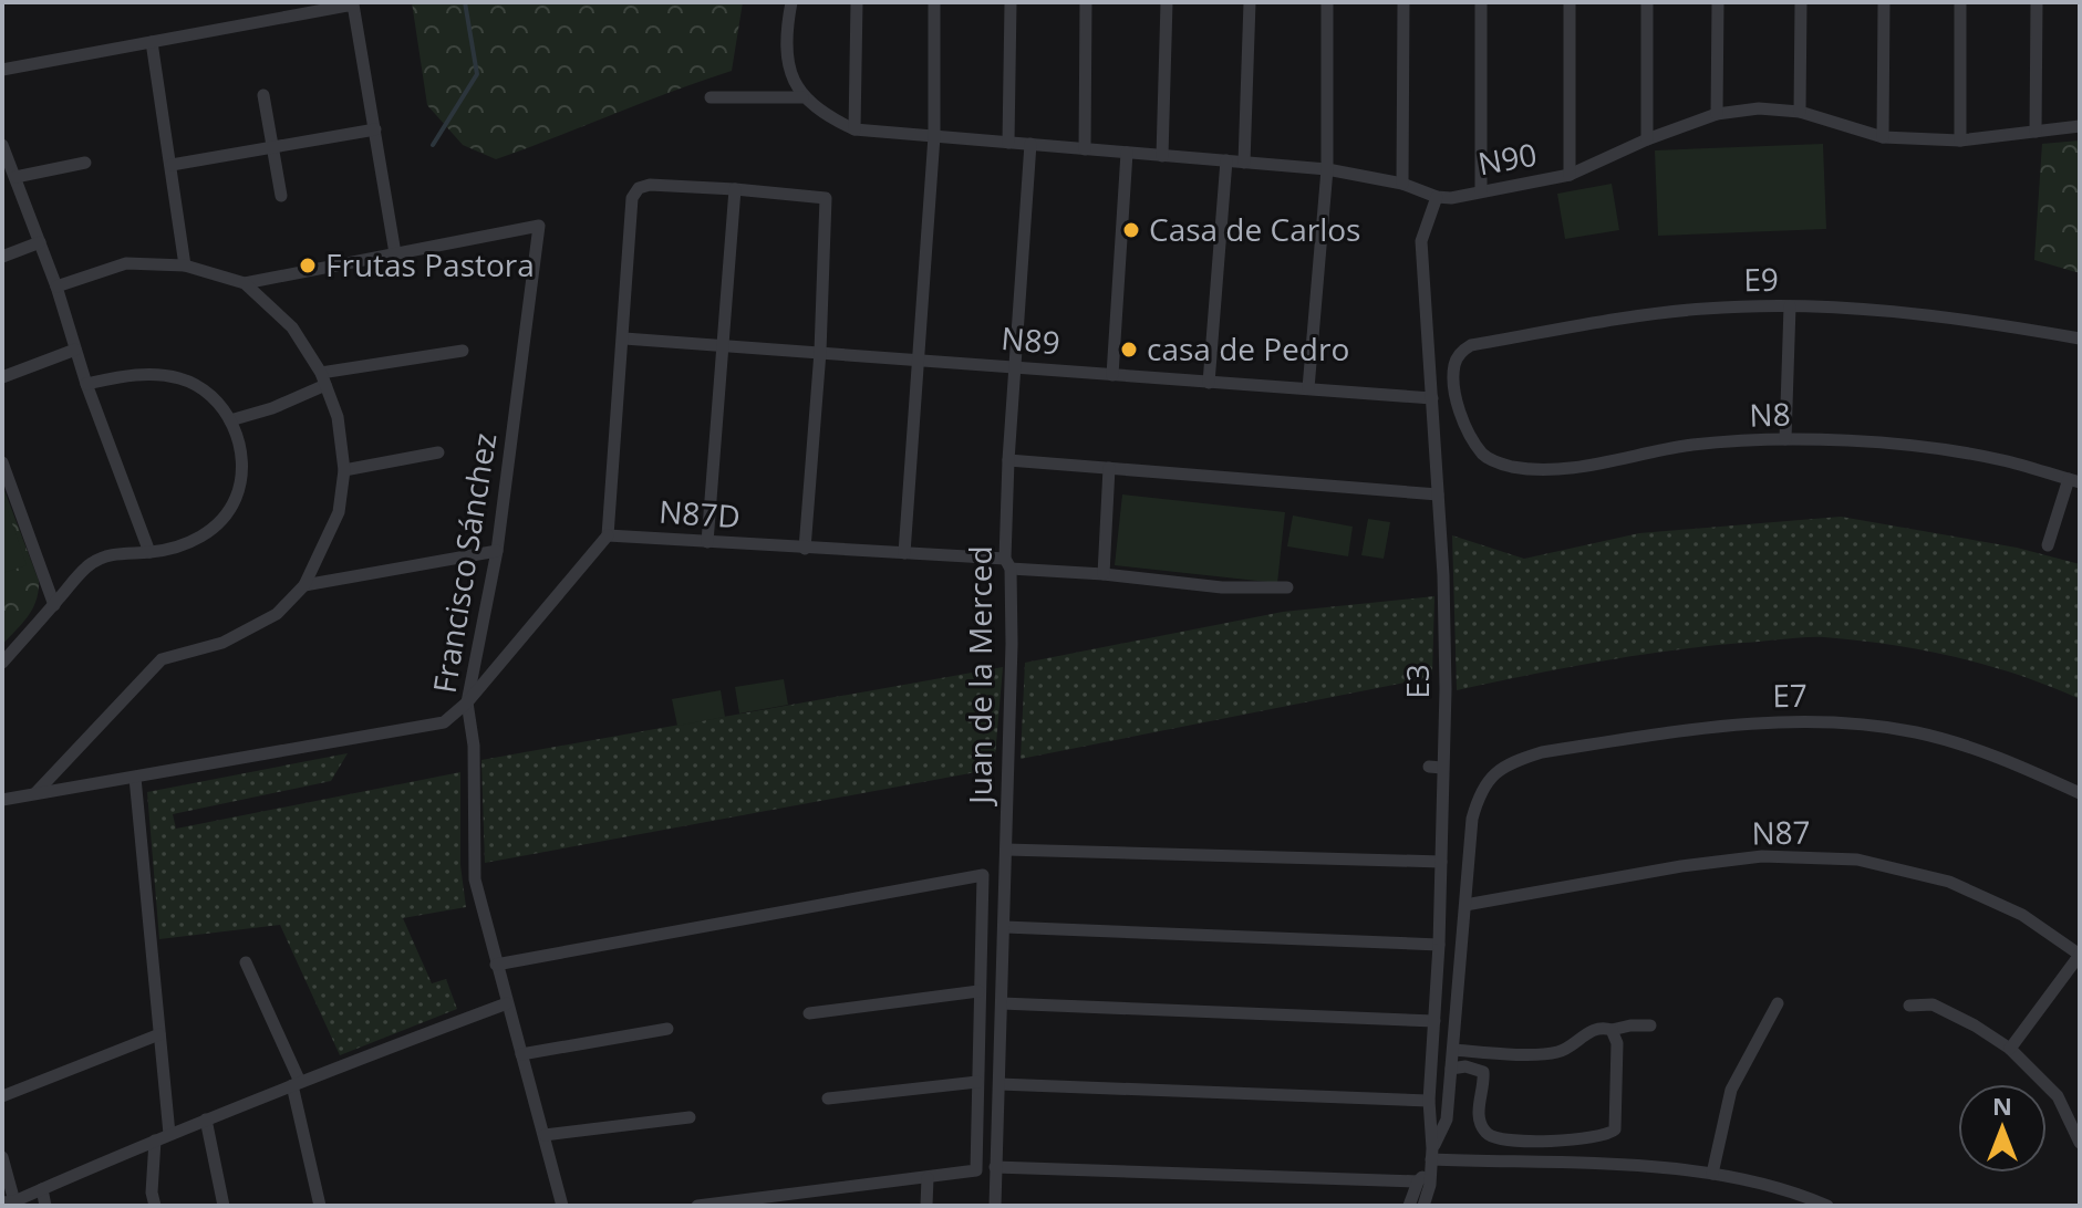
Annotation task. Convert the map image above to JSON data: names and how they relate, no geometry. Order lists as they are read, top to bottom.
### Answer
{
  "streets": {
    "street": [
      "N90",
      "E9",
      "N89",
      "N8",
      "N87D",
      "Francisco Sánchez",
      "Juan de la Merced",
      "E3",
      "E7",
      "N87"
    ]
  },
  "crossings": [
    ["N90", "Juan de la Merced"],
    ["N90", "E3"],
    ["E9", "N8"],
    ["N89", "Juan de la Merced"],
    ["N89", "E3"],
    ["N87D", "Juan de la Merced"],
    ["E7", "N87"]
  ],
  "places": ["Casa de Carlos", "Frutas Pastora", "casa de Pedro"],
  "north": "top"
}
